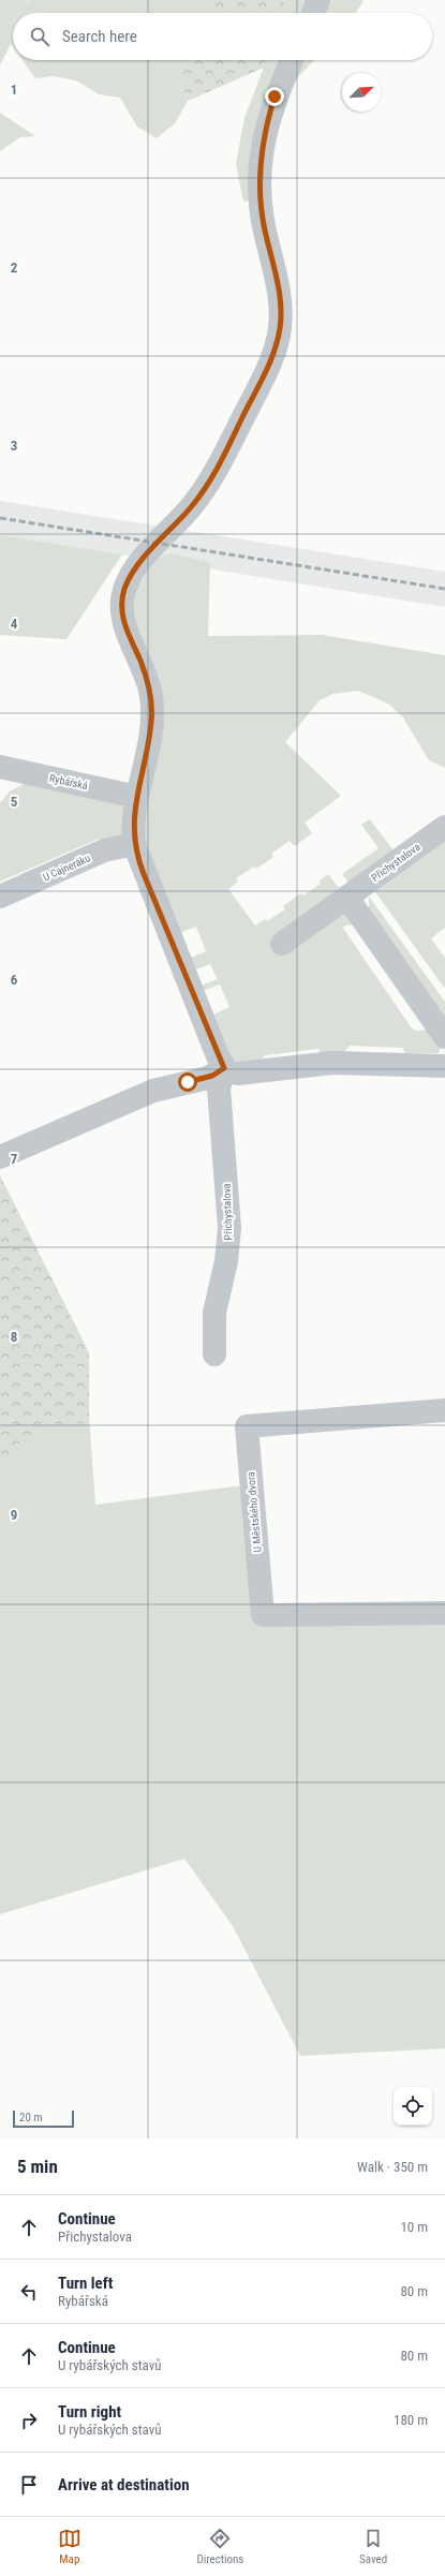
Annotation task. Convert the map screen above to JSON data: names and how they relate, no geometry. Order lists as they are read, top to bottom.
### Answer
{
  "streets": {
    "street": [
      "Rybářská",
      "Přichystalova",
      "U Cajneráku",
      "U Městského dvora"
    ]
  },
  "scale_bar": "20 m",
  "north": "top right",
  "page": {
    "search": "Search here",
    "scale": "20 m",
    "heading": ["5 min", "Walk · 350 m"],
    "list": [
      ["Continue", "Přichystalova", "10 m"],
      ["Turn left", "Rybářská", "80 m"],
      ["Continue", "U rybářských stavů", "80 m"],
      ["Turn right", "U rybářských stavů", "180 m"],
      "Arrive at destination"
    ],
    "nav": ["Map", "Directions", "Saved"]
  },
  "grid": {
    "rows": [
      "1",
      "2",
      "3",
      "4",
      "5",
      "6",
      "7",
      "8",
      "9"
    ]
  }
}
